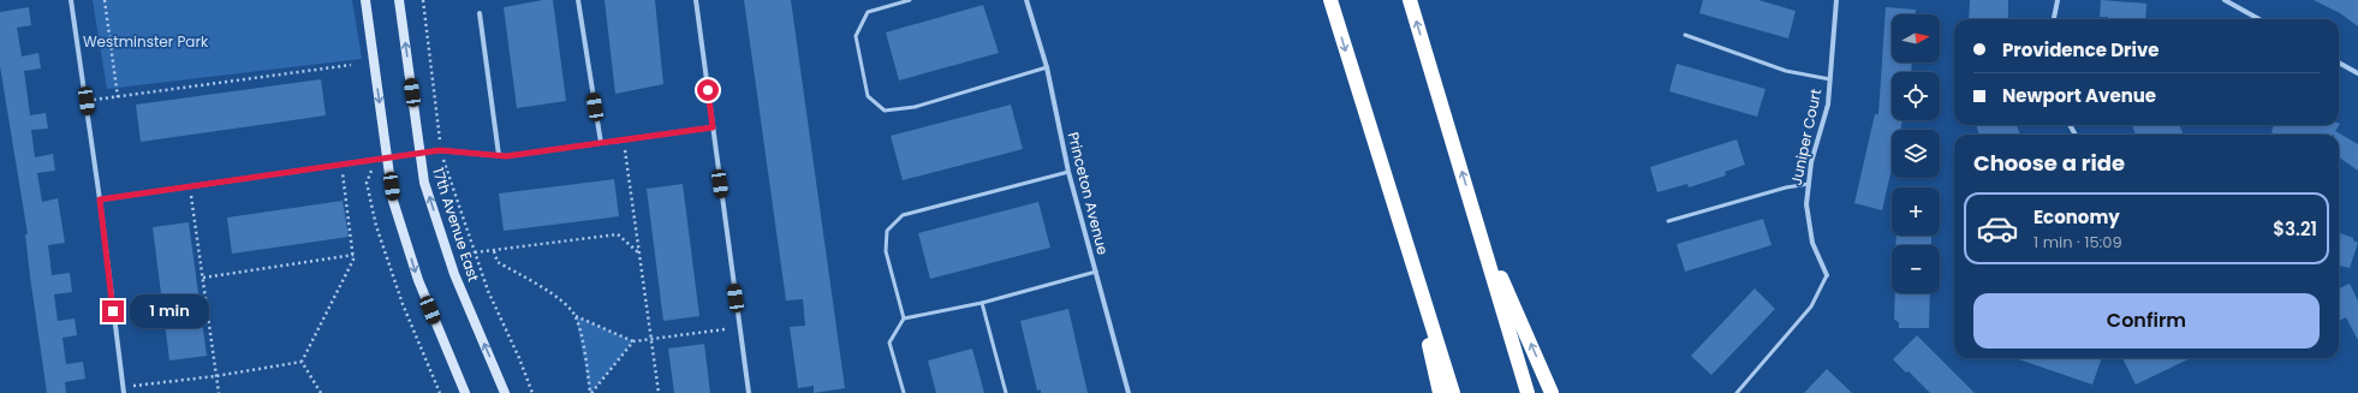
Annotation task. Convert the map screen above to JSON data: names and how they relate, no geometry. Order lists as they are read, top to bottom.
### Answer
{
  "streets": {
    "street": ["Juniper Court", "Princeton Avenue", "17th Avenue East"]
  },
  "parks": ["Westminster Park"],
  "north": "right",
  "page": {
    "map_buttons": ["+", "−"],
    "banner": ["Providence Drive", "Newport Avenue"],
    "heading": "Choose a ride",
    "list": [
      {
        "name": "Economy",
        "note": "1 min · 15:09",
        "value": "$3.21"
      }
    ],
    "buttons": "Confirm",
    "bubble": "1 min"
  }
}
